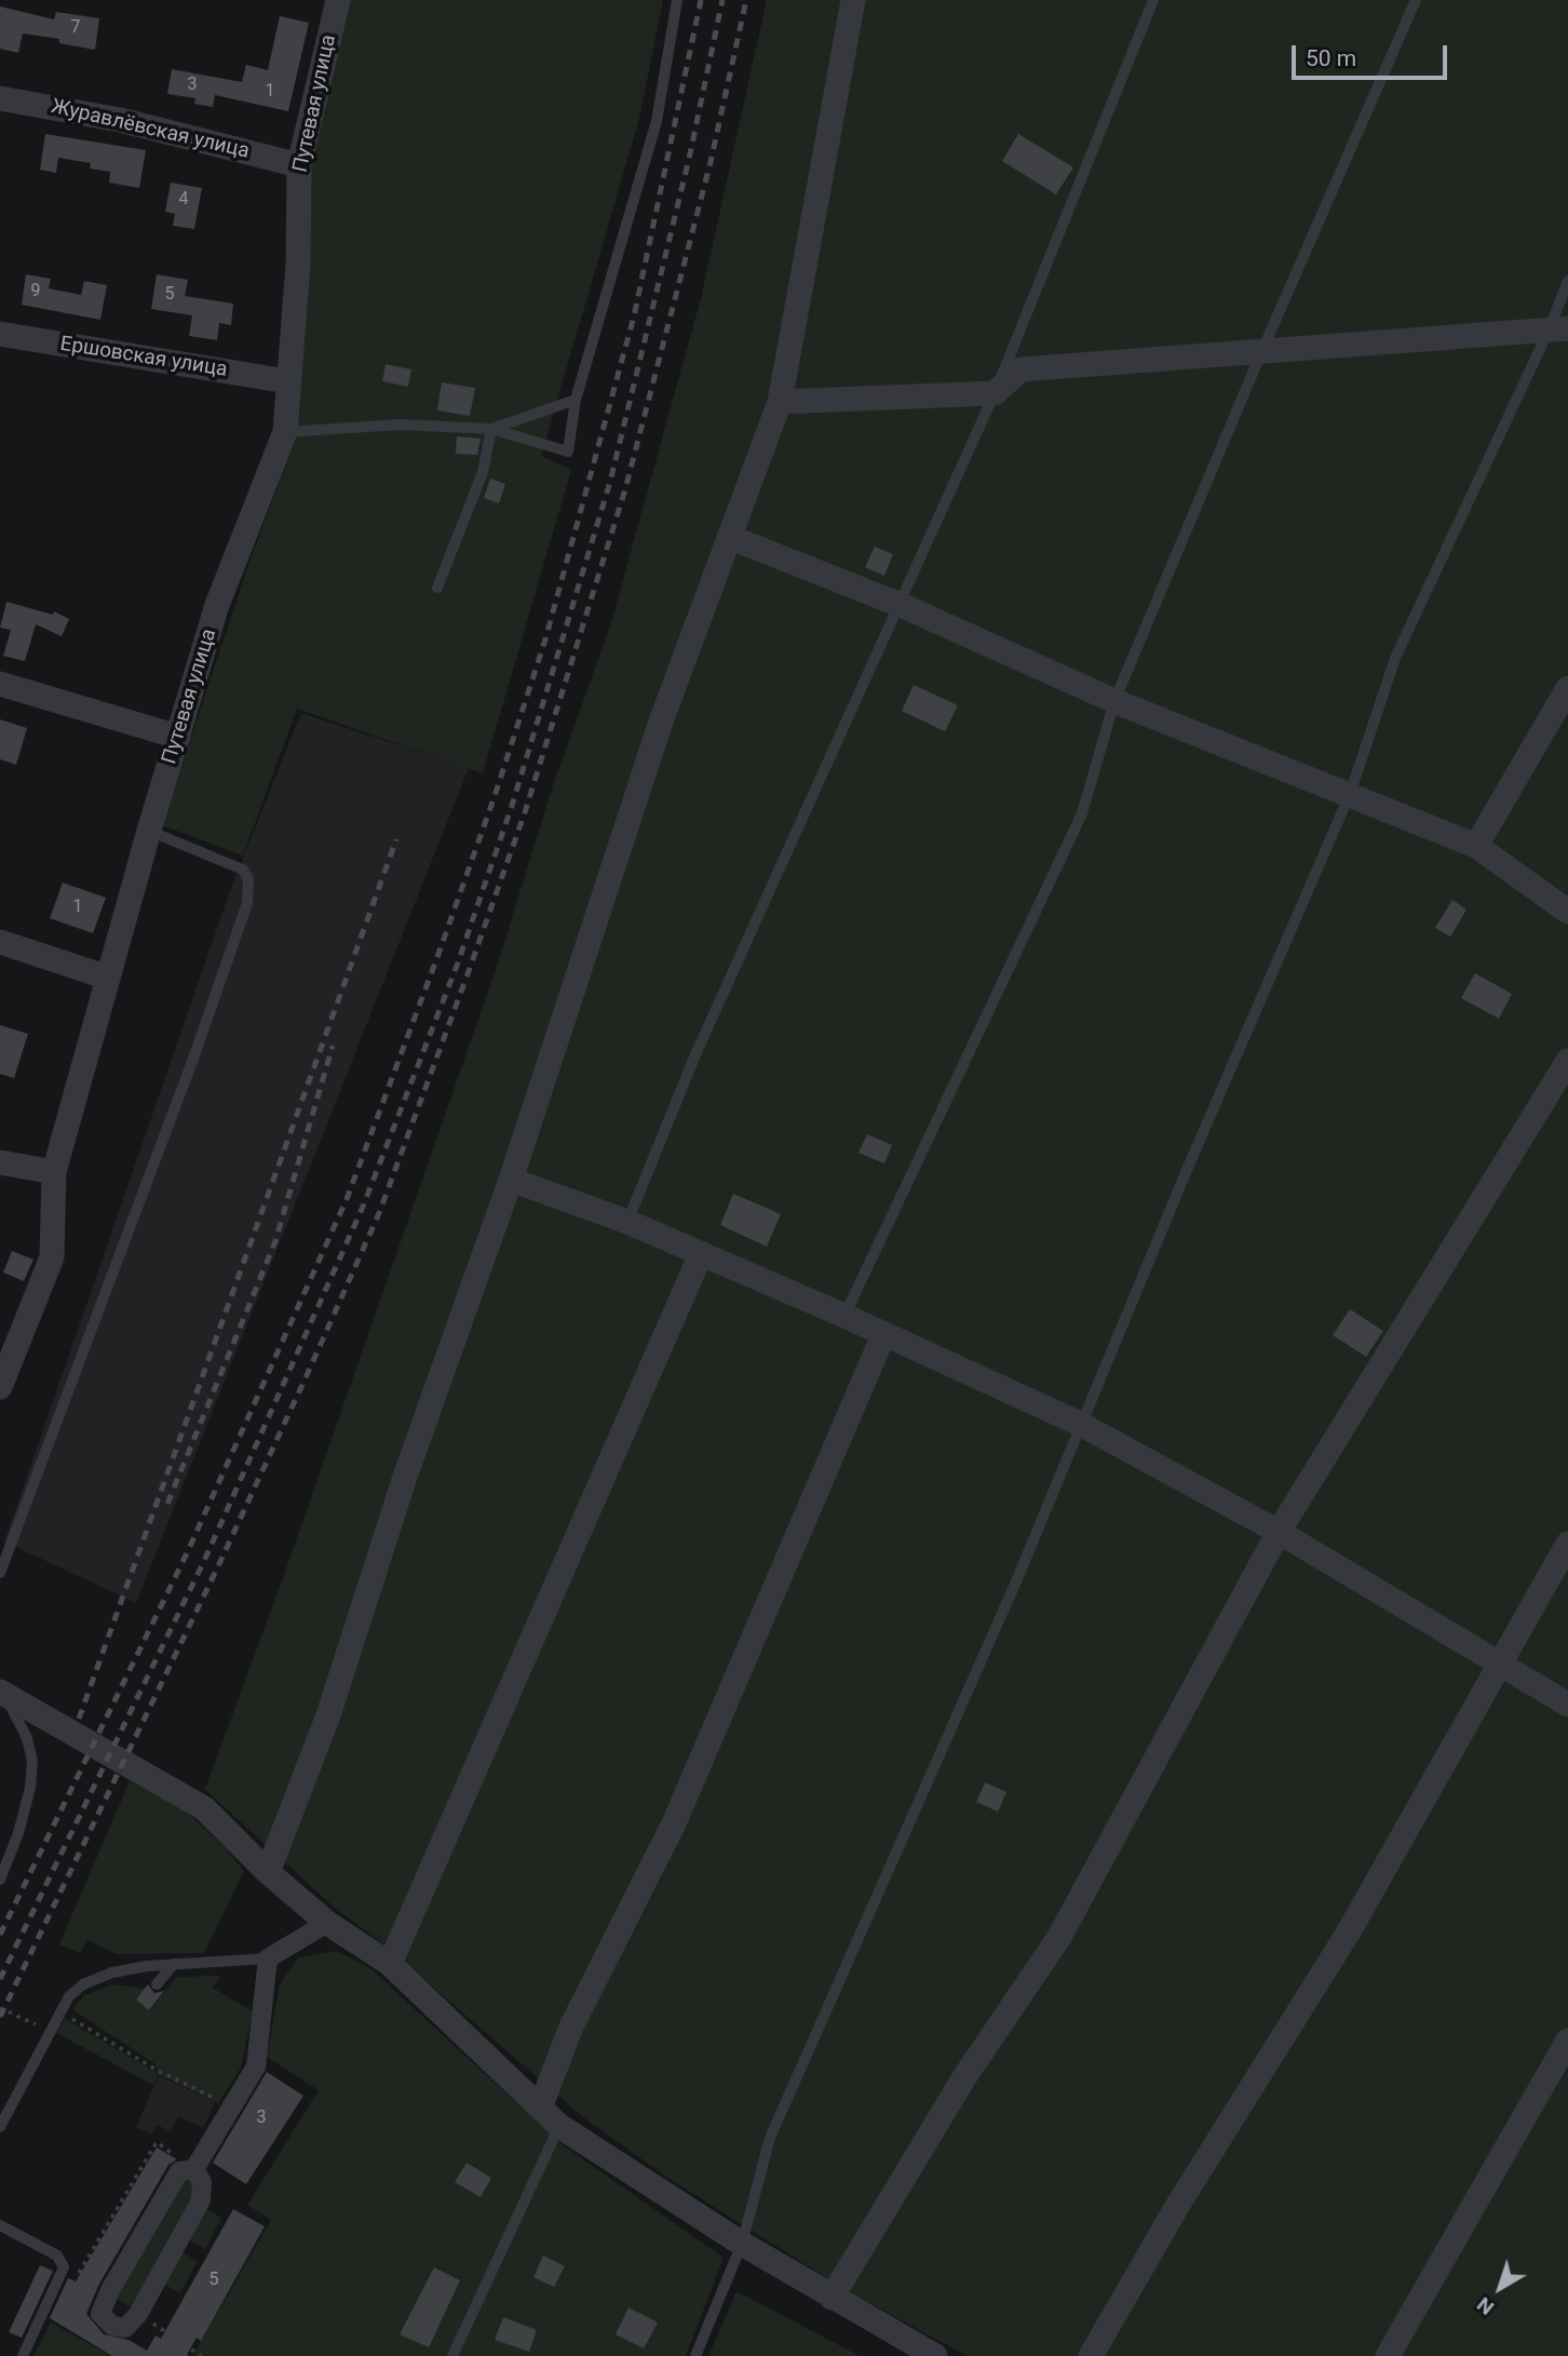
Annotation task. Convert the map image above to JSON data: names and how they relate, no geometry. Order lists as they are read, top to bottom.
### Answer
{
  "streets": {
    "street": ["Путевая улица", "Журавлёвская улица", "Ершовская улица"]
  },
  "crossings": [
    ["Путевая улица", "Журавлёвская улица"],
    ["Путевая улица", "Ершовская улица"]
  ],
  "house_numbers": [
    "7",
    "3",
    "1",
    "4",
    "9",
    "5",
    "1",
    "3",
    "5"
  ],
  "scale_bar": "50 m",
  "north": "bottom left"
}
